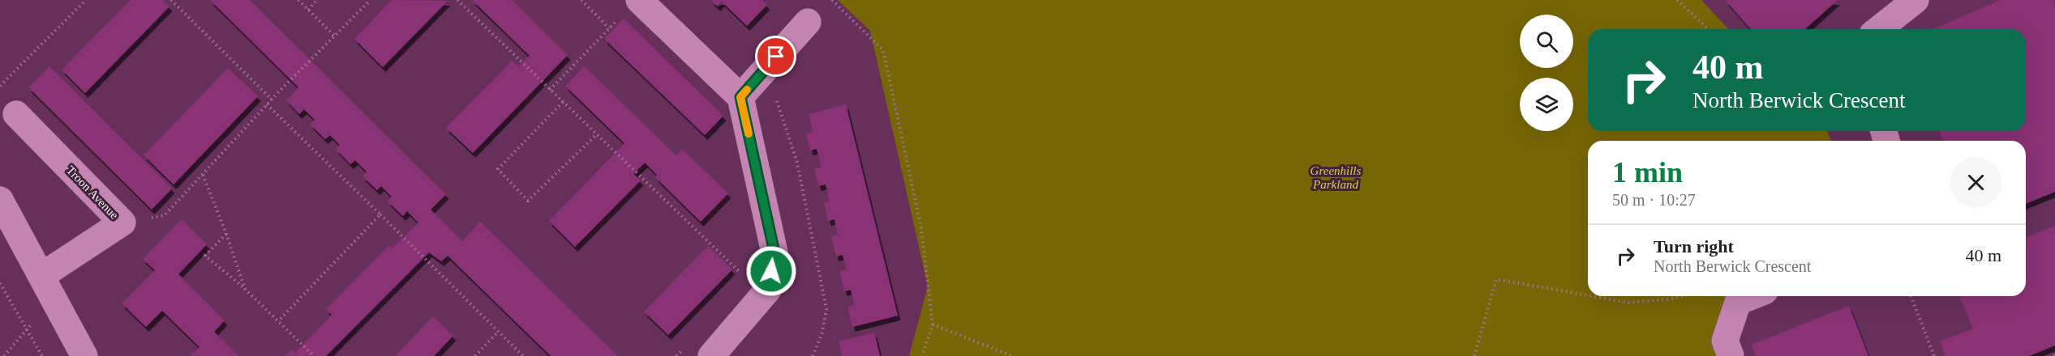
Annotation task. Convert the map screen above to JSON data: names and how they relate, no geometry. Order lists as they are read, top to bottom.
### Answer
{
  "streets": {
    "street": ["Troon Avenue"]
  },
  "parks": ["Greenhills Parkland"],
  "page": {
    "turn": ["40 m", "North Berwick Crescent"],
    "heading": ["1 min", "50 m · 10:27"],
    "list": [
      {
        "name": "Turn right",
        "note": "North Berwick Crescent",
        "value": "40 m"
      }
    ]
  }
}
